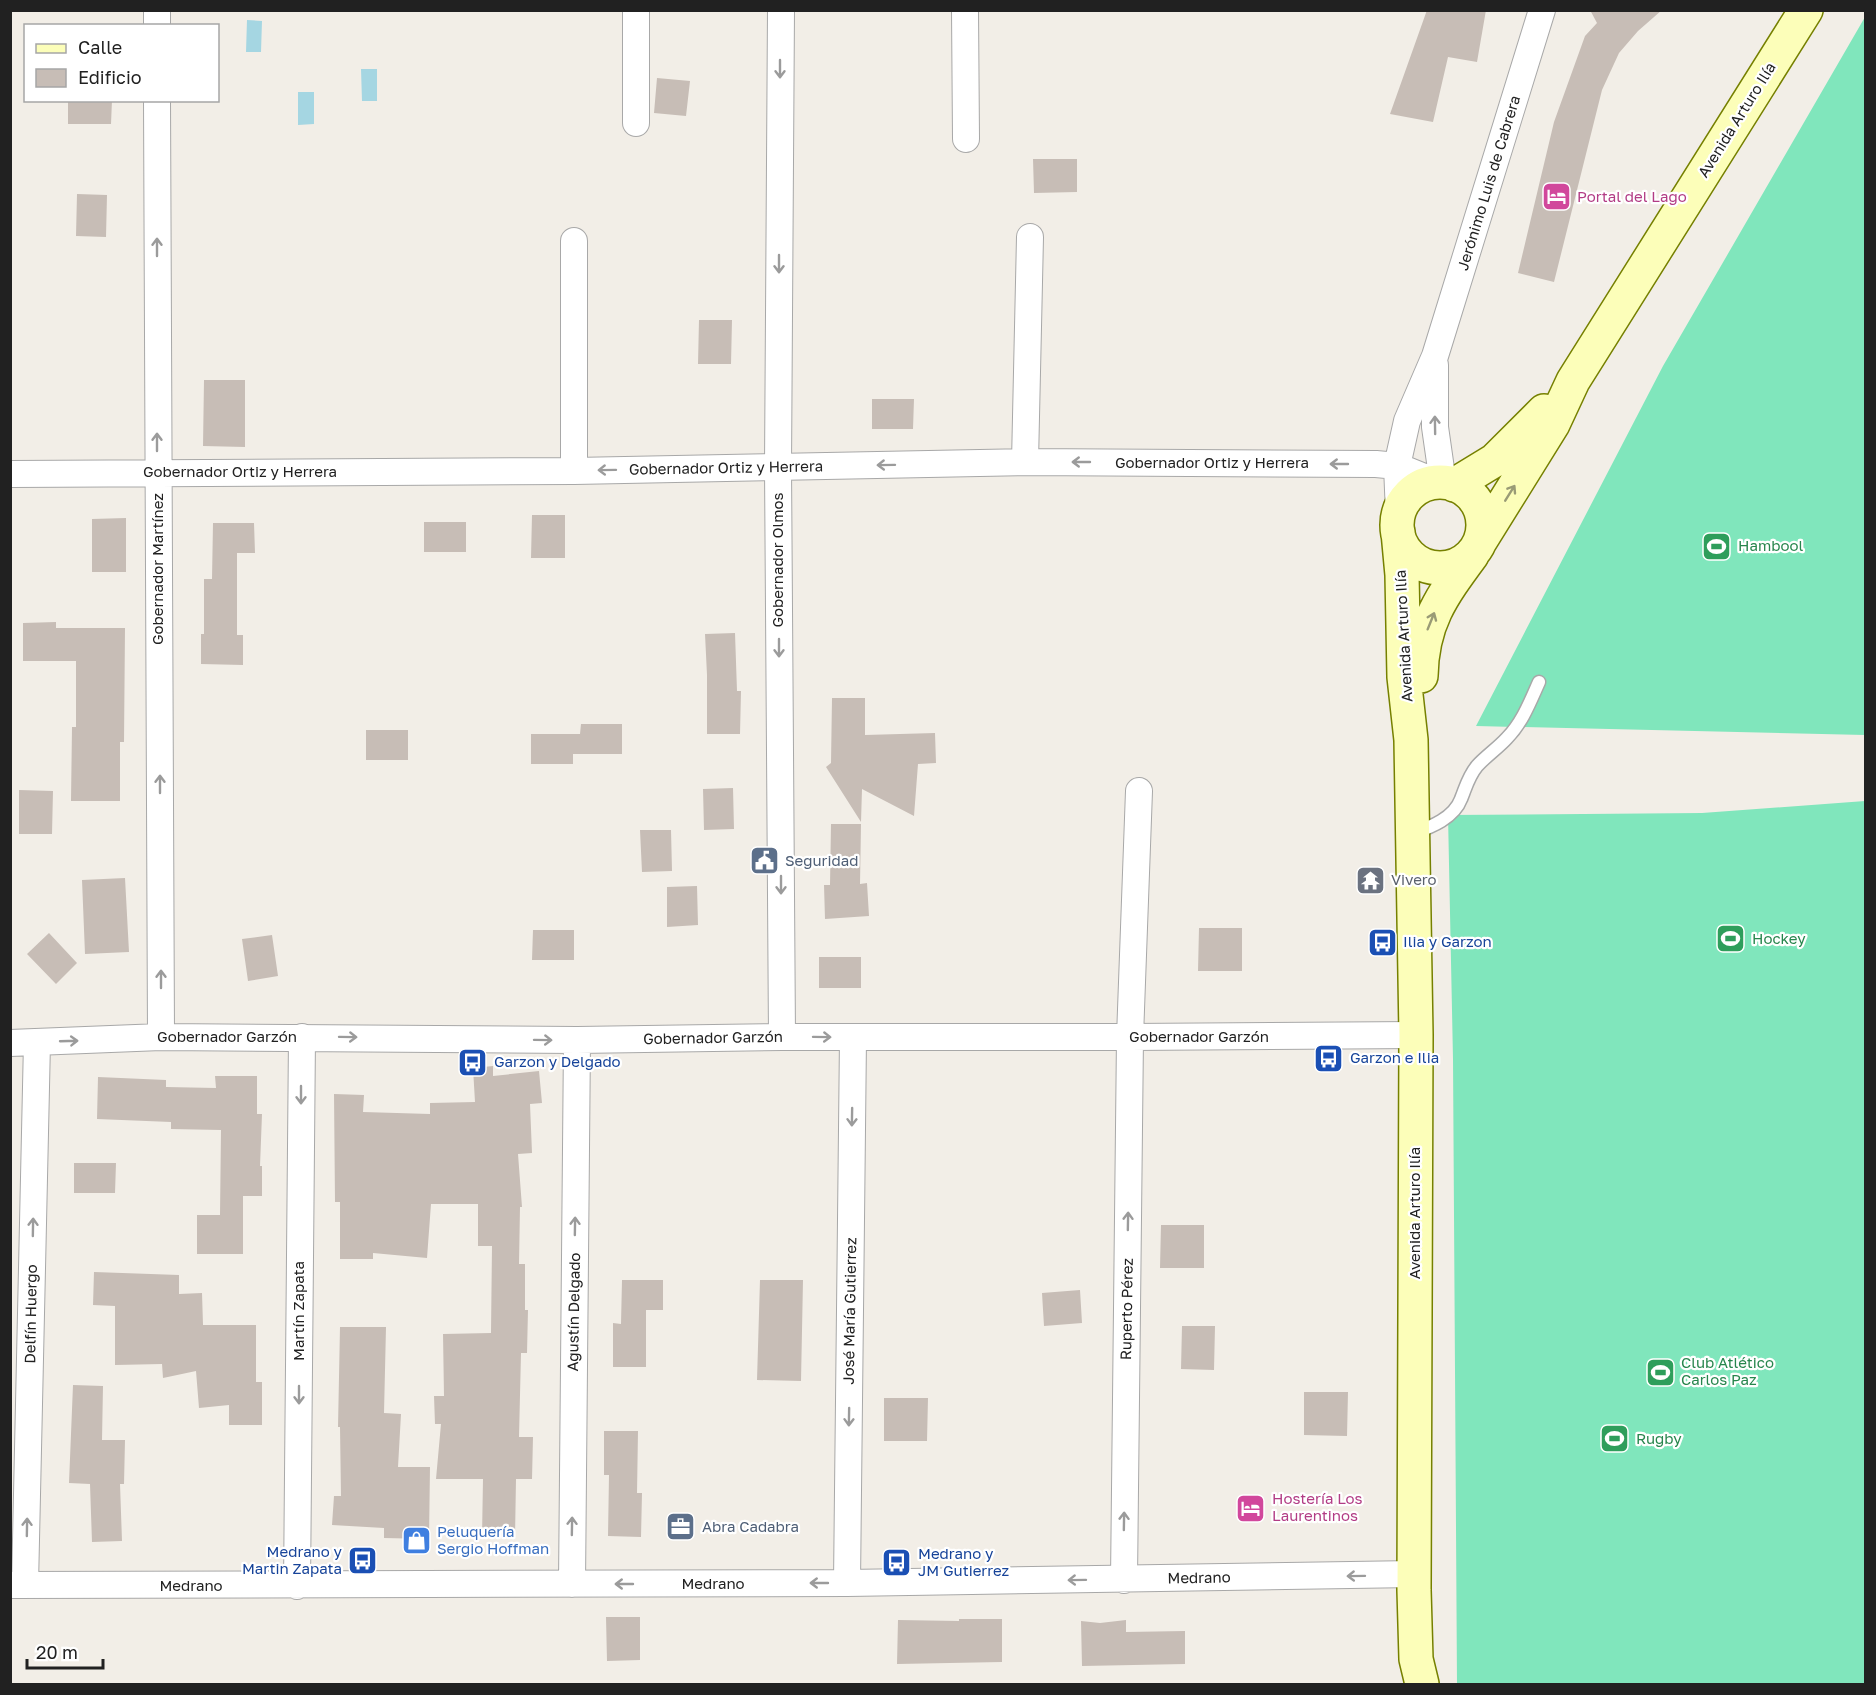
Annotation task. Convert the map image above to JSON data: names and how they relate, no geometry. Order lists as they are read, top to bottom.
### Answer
{
  "streets": {
    "main road": ["Avenida Arturo Ilía"],
    "street": [
      "Jerónimo Luis de Cabrera",
      "Gobernador Ortiz y Herrera",
      "Gobernador Olmos",
      "Gobernador Martínez",
      "Gobernador Garzón",
      "Ruperto Pérez",
      "Martín Zapata",
      "José María Gutierrez",
      "Agustín Delgado",
      "Delfín Huergo",
      "Medrano"
    ]
  },
  "crossings": [
    ["Avenida Arturo Ilía", "Jerónimo Luis de Cabrera"],
    ["Avenida Arturo Ilía", "Gobernador Ortiz y Herrera"],
    ["Avenida Arturo Ilía", "Gobernador Garzón"],
    ["Avenida Arturo Ilía", "Medrano"],
    ["Jerónimo Luis de Cabrera", "Gobernador Ortiz y Herrera"],
    ["Gobernador Ortiz y Herrera", "Gobernador Olmos"],
    ["Gobernador Ortiz y Herrera", "Gobernador Martínez"],
    ["Gobernador Olmos", "Gobernador Garzón"],
    ["Gobernador Martínez", "Gobernador Garzón"],
    ["Gobernador Garzón", "Ruperto Pérez"],
    ["Gobernador Garzón", "Martín Zapata"],
    ["Gobernador Garzón", "José María Gutierrez"],
    ["Gobernador Garzón", "Agustín Delgado"],
    ["Gobernador Garzón", "Delfín Huergo"],
    ["Ruperto Pérez", "Medrano"],
    ["Martín Zapata", "Medrano"],
    ["José María Gutierrez", "Medrano"],
    ["Agustín Delgado", "Medrano"],
    ["Delfín Huergo", "Medrano"]
  ],
  "one_way": [
    "Gobernador Ortiz y Herrera",
    "Gobernador Martínez",
    "Ruperto Pérez",
    "Martín Zapata",
    "José María Gutierrez",
    "Agustín Delgado",
    "Delfín Huergo",
    "Medrano"
  ],
  "places": {
    "hotel": ["Portal del Lago", "Hostería Los Laurentinos"],
    "sports": [
      "Hambool",
      "Hockey",
      "Club Atlético Carlos Paz",
      "Rugby"
    ],
    "public building": ["Seguridad"],
    "temple": ["Vivero"],
    "bus stop": [
      "Ilia y Garzon",
      "Garzon e Ilia",
      "Garzon y Delgado",
      "Medrano y Martin Zapata",
      "Medrano y JM Gutierrez"
    ],
    "office": ["Abra Cadabra"],
    "shop": ["Peluquería Sergio Hoffman"]
  },
  "legend": ["Calle", "Edificio"],
  "scale_bar": "20 m"
}
